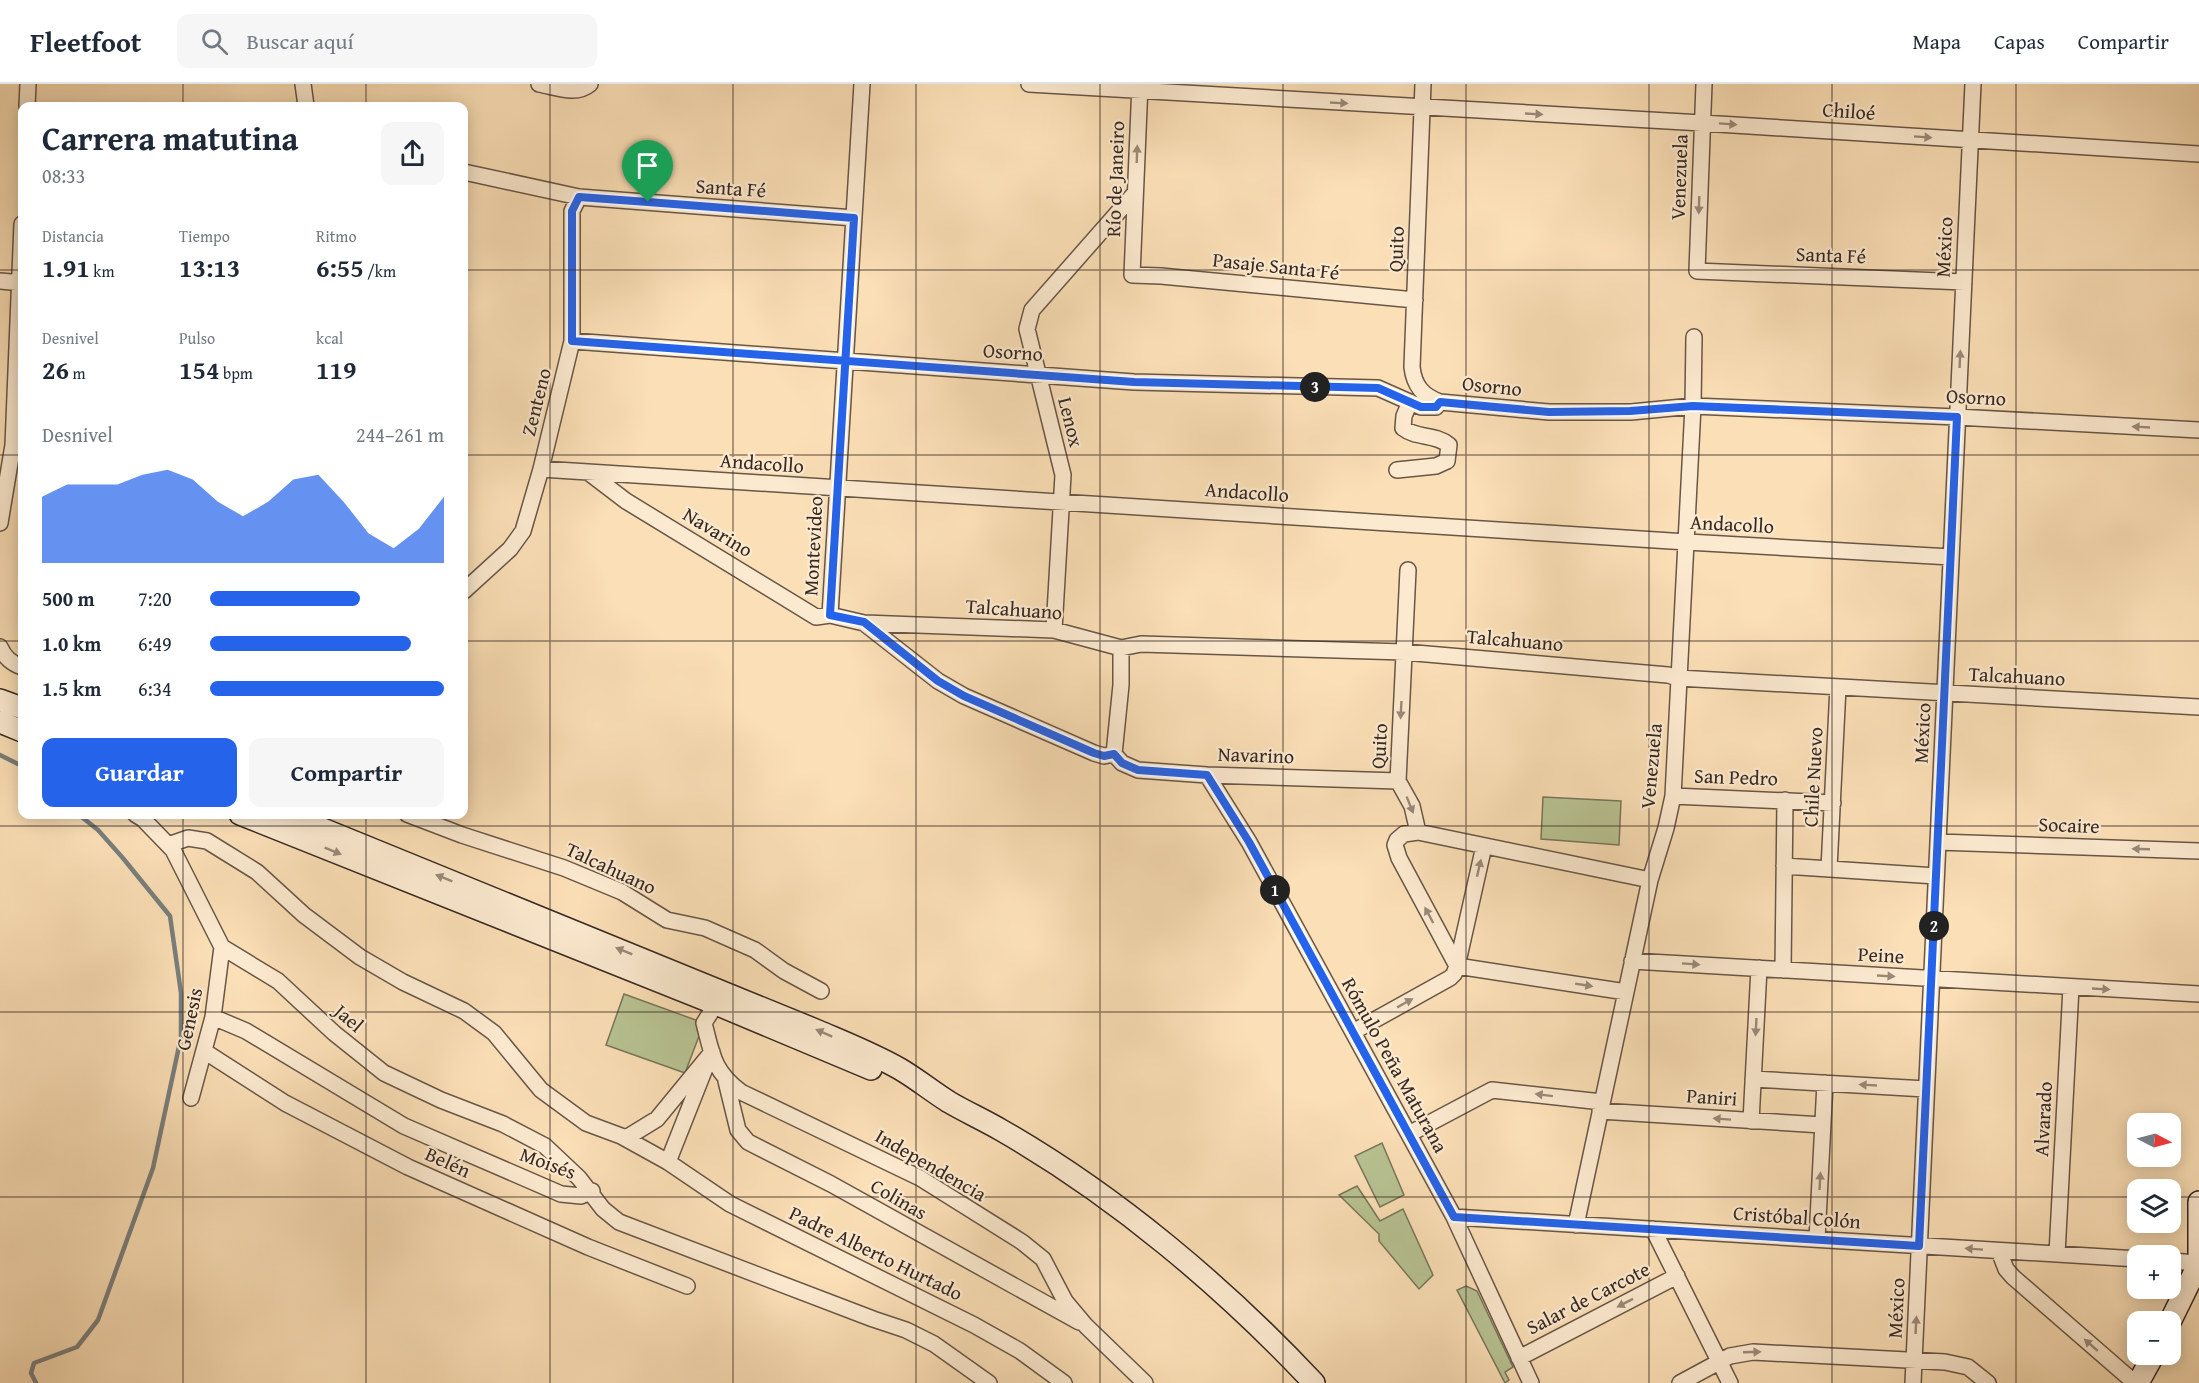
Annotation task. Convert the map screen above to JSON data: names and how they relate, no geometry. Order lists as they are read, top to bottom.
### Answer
{
  "streets": {
    "street": [
      "Chiloé",
      "Venezuela",
      "Río de Janeiro",
      "Santa Fé",
      "México",
      "Quito",
      "Pasaje Santa Fé",
      "Osorno",
      "Zenteno",
      "Lenox",
      "Andacollo",
      "Navarino",
      "Montevideo",
      "Talcahuano",
      "San Pedro",
      "Chile Nuevo",
      "Socaire",
      "Peine",
      "Jael",
      "Genesis",
      "Rómulo Peña Maturana",
      "Paniri",
      "Alvarado",
      "Belén",
      "Moisés",
      "Independencia",
      "Colinas",
      "Cristóbal Colón",
      "Padre Alberto Hurtado",
      "Salar de Carcote"
    ]
  },
  "crossings": [
    ["Chiloé", "Venezuela"],
    ["Chiloé", "Río de Janeiro"],
    ["Chiloé", "México"],
    ["Chiloé", "Quito"],
    ["Venezuela", "Santa Fé"],
    ["Venezuela", "Osorno"],
    ["Venezuela", "Andacollo"],
    ["Venezuela", "Talcahuano"],
    ["Venezuela", "San Pedro"],
    ["Venezuela", "Peine"],
    ["Venezuela", "Paniri"],
    ["Venezuela", "Cristóbal Colón"],
    ["Río de Janeiro", "Pasaje Santa Fé"],
    ["Río de Janeiro", "Lenox"],
    ["Santa Fé", "México"],
    ["Santa Fé", "Zenteno"],
    ["Santa Fé", "Montevideo"],
    ["México", "Osorno"],
    ["México", "Andacollo"],
    ["México", "Talcahuano"],
    ["México", "Socaire"],
    ["México", "Peine"],
    ["México", "Paniri"],
    ["México", "Cristóbal Colón"],
    ["Quito", "Pasaje Santa Fé"],
    ["Quito", "Osorno"],
    ["Quito", "Navarino"],
    ["Quito", "Talcahuano"],
    ["Osorno", "Zenteno"],
    ["Osorno", "Lenox"],
    ["Osorno", "Montevideo"],
    ["Zenteno", "Andacollo"],
    ["Lenox", "Andacollo"],
    ["Lenox", "Talcahuano"],
    ["Andacollo", "Navarino"],
    ["Andacollo", "Montevideo"],
    ["Navarino", "Montevideo"],
    ["Navarino", "Talcahuano"],
    ["Navarino", "Rómulo Peña Maturana"],
    ["Montevideo", "Talcahuano"],
    ["Talcahuano", "Chile Nuevo"],
    ["San Pedro", "Chile Nuevo"],
    ["Chile Nuevo", "Peine"],
    ["Peine", "Alvarado"],
    ["Jael", "Genesis"],
    ["Jael", "Moisés"],
    ["Genesis", "Belén"],
    ["Genesis", "Moisés"],
    ["Rómulo Peña Maturana", "Paniri"],
    ["Rómulo Peña Maturana", "Cristóbal Colón"],
    ["Rómulo Peña Maturana", "Salar de Carcote"],
    ["Alvarado", "Cristóbal Colón"],
    ["Independencia", "Colinas"]
  ],
  "one_way": [
    "Chiloé",
    "Río de Janeiro",
    "Socaire",
    "Salar de Carcote"
  ],
  "north": "right",
  "page": {
    "header": "Fleetfoot",
    "search": "Buscar aquí",
    "nav": ["Mapa", "Capas", "Compartir"],
    "heading": ["Carrera matutina", "08:33"],
    "stats": [
      ["Distancia", "1.91 km"],
      ["Tiempo", "13:13"],
      ["Ritmo", "6:55 /km"],
      ["Desnivel", "26 m"],
      ["Pulso", "154 bpm"],
      ["kcal", "119"]
    ],
    "pins": ["3", "1", "2"],
    "chart": ["Desnivel", "244–261 m"],
    "list": [
      {
        "name": "500 m",
        "note": "7:20"
      },
      {
        "name": "1.0 km",
        "note": "6:49"
      },
      {
        "name": "1.5 km",
        "note": "6:34"
      }
    ],
    "buttons": ["Guardar", "Compartir"],
    "map_buttons": ["+", "−"]
  }
}
